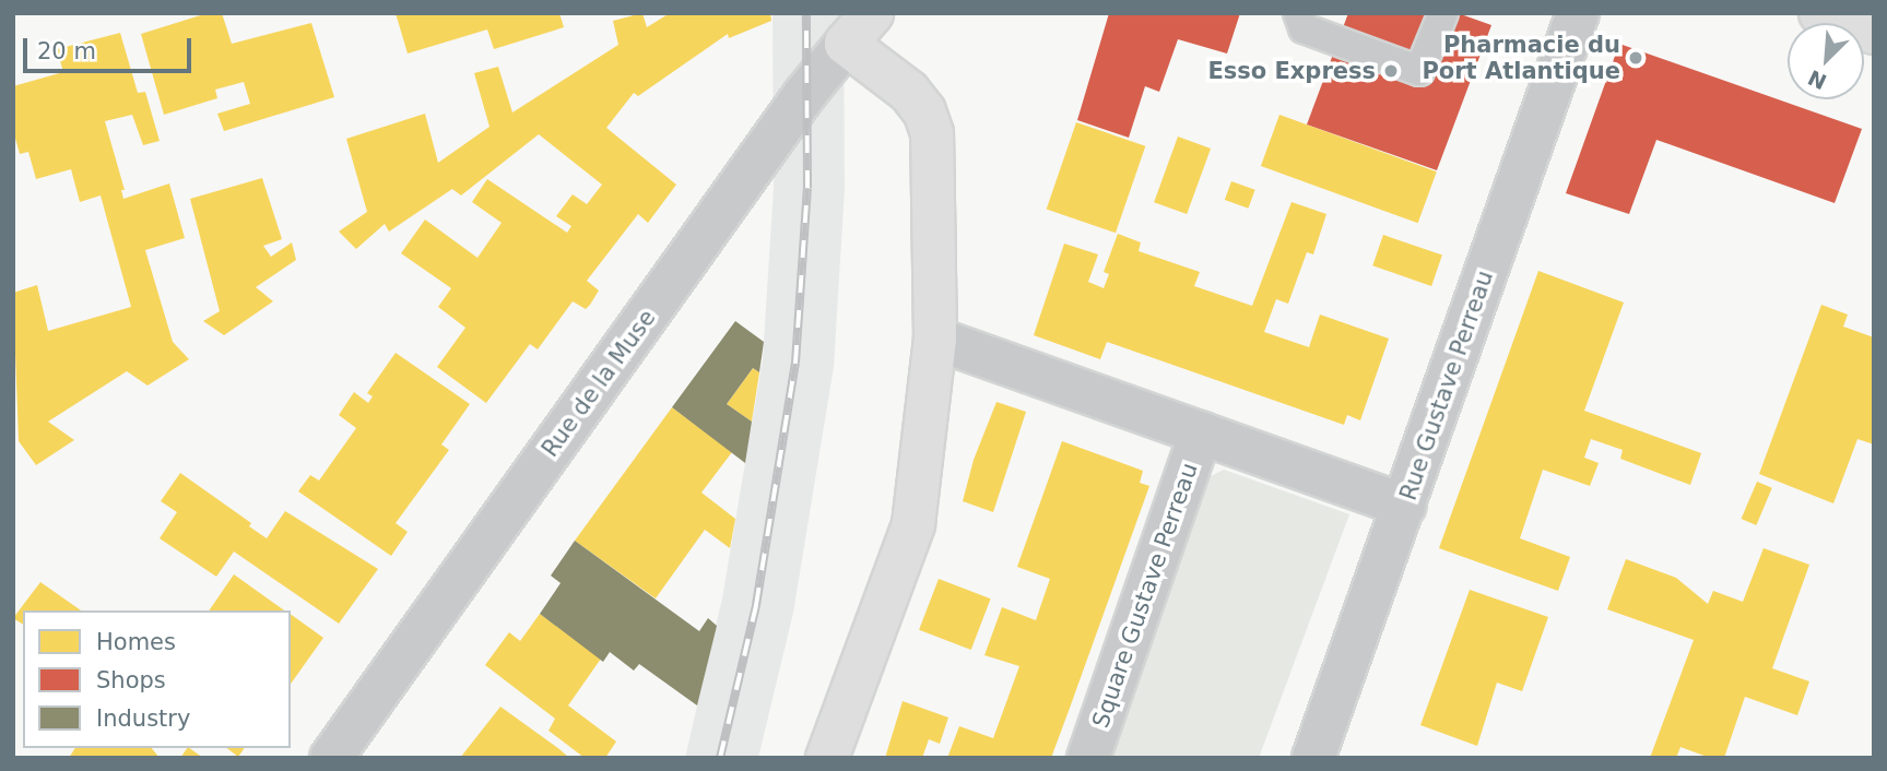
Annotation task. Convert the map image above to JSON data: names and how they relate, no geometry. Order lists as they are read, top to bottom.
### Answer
{
  "streets": {
    "street": ["Rue de la Muse", "Rue Gustave Perreau", "Square Gustave Perreau"]
  },
  "crossings": [
    ["Rue Gustave Perreau", "Square Gustave Perreau"]
  ],
  "places": ["Pharmacie du Port Atlantique", "Esso Express"],
  "legend": ["Homes", "Shops", "Industry"],
  "scale_bar": "20 m",
  "north": "bottom left"
}
